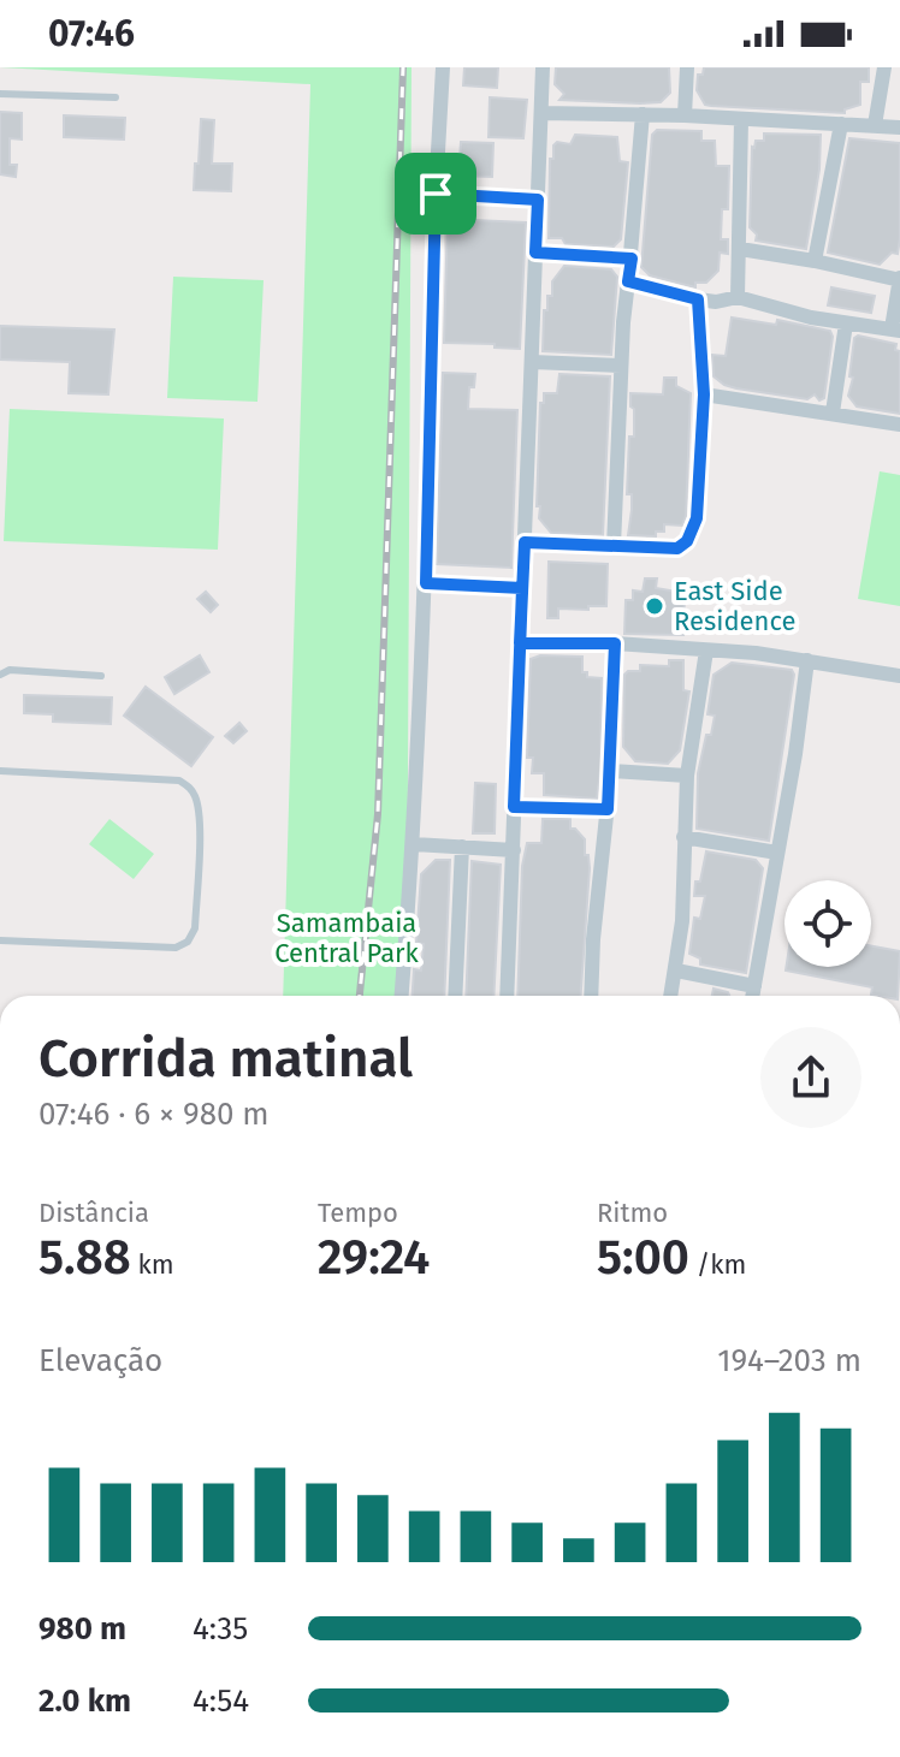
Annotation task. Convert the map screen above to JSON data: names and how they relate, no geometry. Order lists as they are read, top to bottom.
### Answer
{
  "parks": ["Samambaia Central Park"],
  "places": ["East Side Residence"],
  "page": {
    "status": "07:46",
    "heading": ["Corrida matinal", "07:46 · 6 × 980 m"],
    "stats": [
      ["Distância", "5.88 km"],
      ["Tempo", "29:24"],
      ["Ritmo", "5:00 /km"]
    ],
    "chart": ["Elevação", "194–203 m"],
    "list": [
      {
        "name": "980 m",
        "note": "4:35"
      },
      {
        "name": "2.0 km",
        "note": "4:54"
      }
    ]
  }
}
